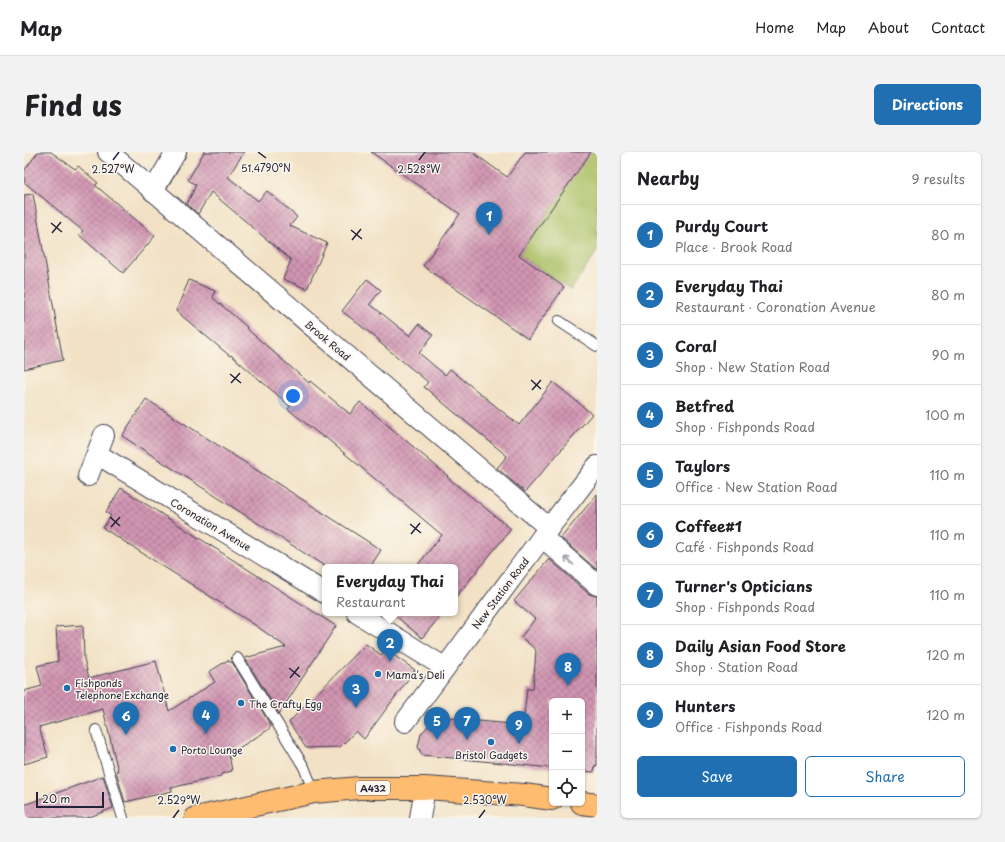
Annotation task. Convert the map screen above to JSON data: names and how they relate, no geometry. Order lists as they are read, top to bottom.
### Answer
{
  "streets": {
    "main road": ["A432"],
    "street": ["Brook Road", "Coronation Avenue", "New Station Road"]
  },
  "crossings": [
    ["Brook Road", "New Station Road"]
  ],
  "places": [
    "Mama's Deli",
    "Fishponds Telephone Exchange",
    "The Crafty Egg",
    "Bristol Gadgets",
    "Porto Lounge"
  ],
  "scale_bar": "20 m",
  "page": {
    "header": "Map",
    "nav": [
      "Home",
      "Map",
      "About",
      "Contact"
    ],
    "title": "Find us",
    "buttons": [
      "Directions",
      ["Save", "Share"]
    ],
    "heading": ["Nearby", "9 results"],
    "pins": [
      "1",
      "2",
      "8",
      "3",
      "4",
      "6",
      "5",
      "7",
      "9"
    ],
    "list": [
      {
        "mark": "1",
        "name": "Purdy Court",
        "note": "Place · Brook Road",
        "value": "80 m"
      },
      {
        "mark": "2",
        "name": "Everyday Thai",
        "note": "Restaurant · Coronation Avenue",
        "value": "80 m"
      },
      {
        "mark": "3",
        "name": "Coral",
        "note": "Shop · New Station Road",
        "value": "90 m"
      },
      {
        "mark": "4",
        "name": "Betfred",
        "note": "Shop · Fishponds Road",
        "value": "100 m"
      },
      {
        "mark": "5",
        "name": "Taylors",
        "note": "Office · New Station Road",
        "value": "110 m"
      },
      {
        "mark": "6",
        "name": "Coffee#1",
        "note": "Café · Fishponds Road",
        "value": "110 m"
      },
      {
        "mark": "7",
        "name": "Turner's Opticians",
        "note": "Shop · Fishponds Road",
        "value": "110 m"
      },
      {
        "mark": "8",
        "name": "Daily Asian Food Store",
        "note": "Shop · Station Road",
        "value": "120 m"
      },
      {
        "mark": "9",
        "name": "Hunters",
        "note": "Office · Fishponds Road",
        "value": "120 m"
      }
    ],
    "popup": ["Everyday Thai", "Restaurant"],
    "map_buttons": ["+", "−"],
    "scale": "20 m"
  },
  "coordinates": [
    "51.4790°N",
    "2.527°W",
    "2.528°W",
    "2.529°W",
    "2.530°W"
  ]
}
